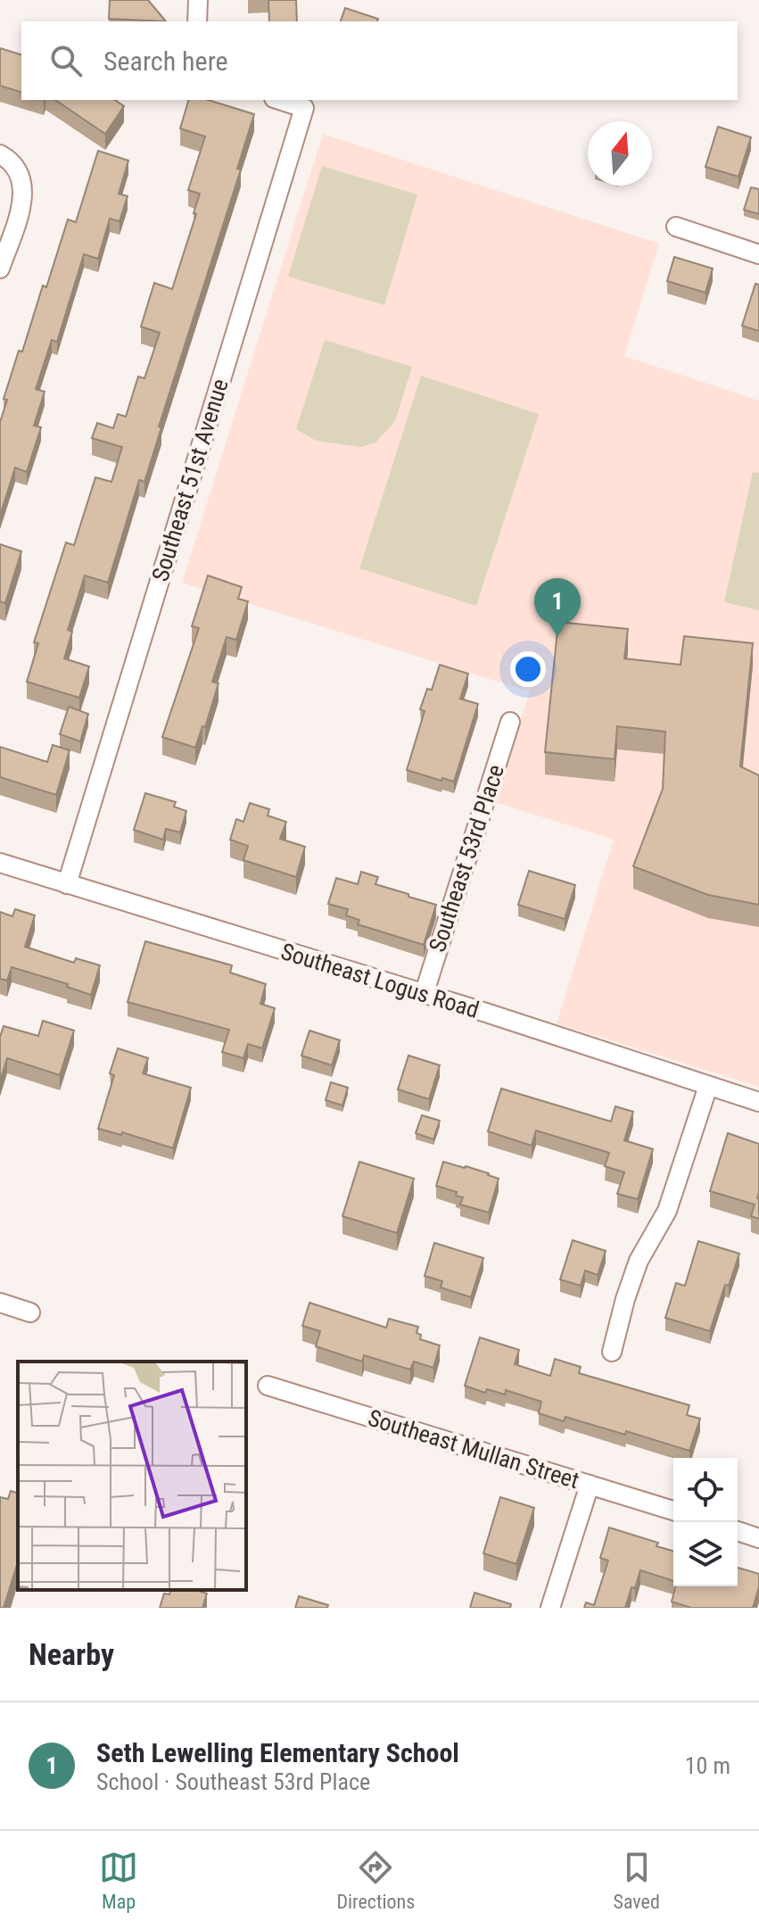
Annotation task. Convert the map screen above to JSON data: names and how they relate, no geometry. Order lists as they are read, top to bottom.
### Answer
{
  "streets": {
    "street": [
      "Southeast 51st Avenue",
      "Southeast 53rd Place",
      "Southeast Logus Road",
      "Southeast Mullan Street"
    ]
  },
  "crossings": [
    ["Southeast 51st Avenue", "Southeast Logus Road"],
    ["Southeast 53rd Place", "Southeast Logus Road"]
  ],
  "north": "top",
  "page": {
    "search": "Search here",
    "pins": "1",
    "heading": "Nearby",
    "list": [
      {
        "mark": "1",
        "name": "Seth Lewelling Elementary School",
        "note": "School · Southeast 53rd Place",
        "value": "10 m"
      }
    ],
    "nav": ["Map", "Directions", "Saved"]
  }
}
